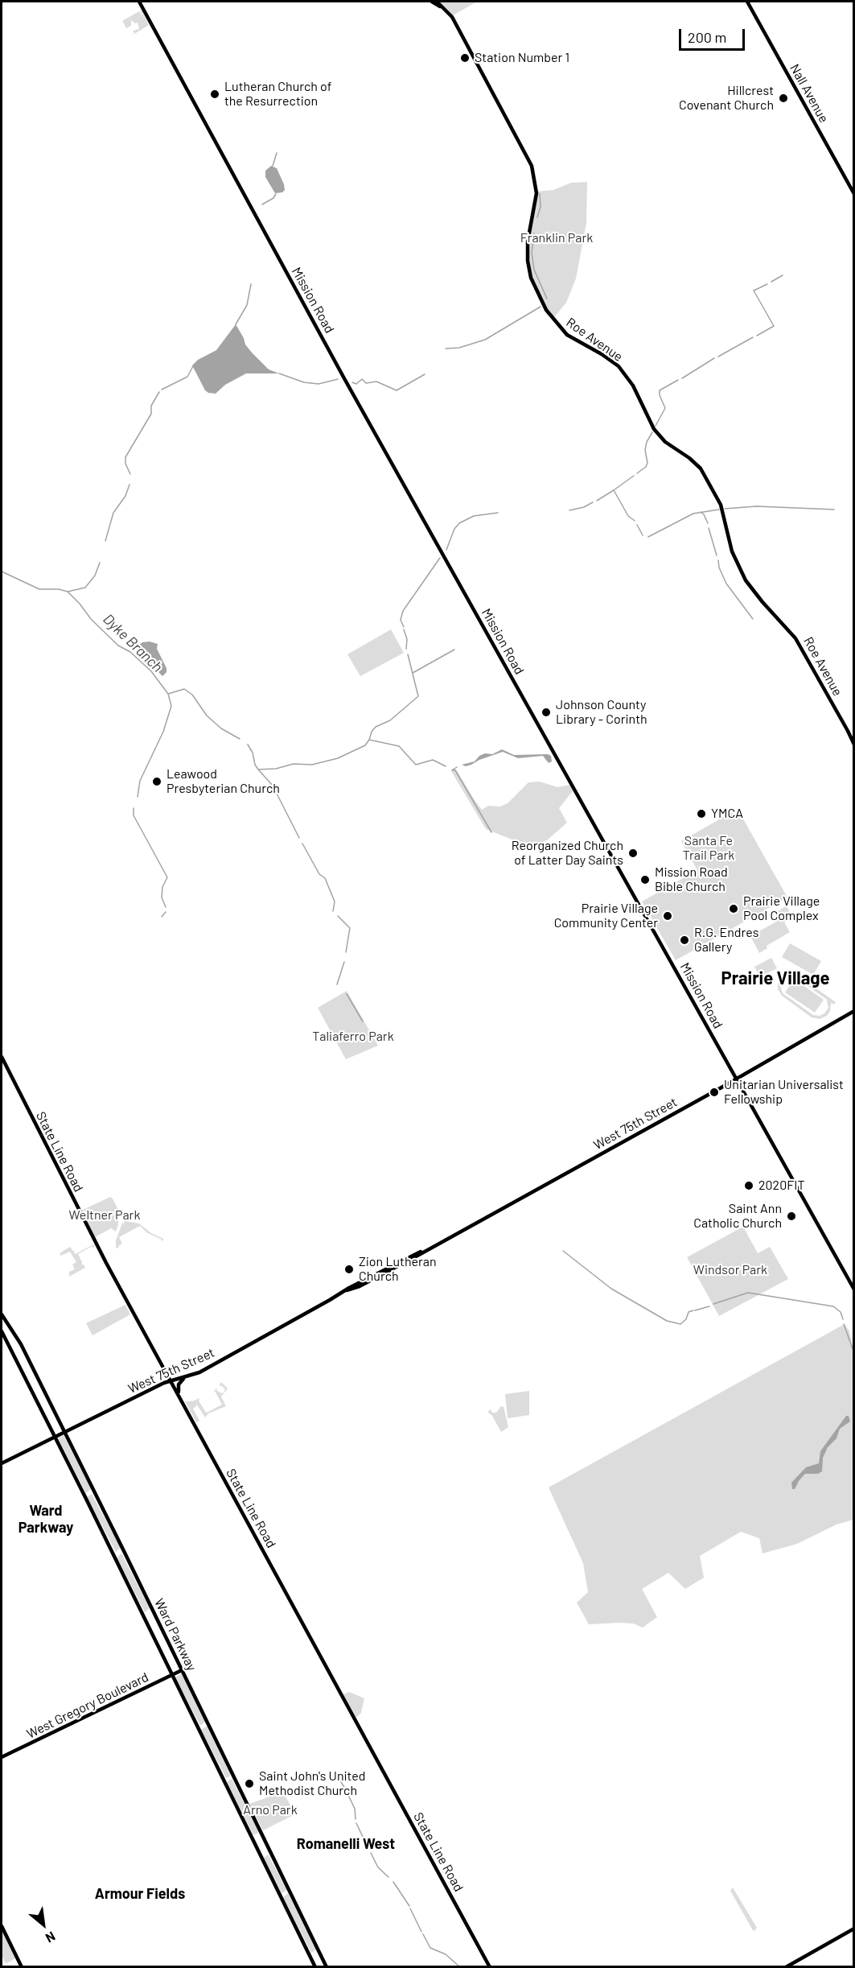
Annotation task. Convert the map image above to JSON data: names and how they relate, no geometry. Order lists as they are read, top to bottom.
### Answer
{
  "streets": {
    "main road": [
      "Nall Avenue",
      "Mission Road",
      "Roe Avenue",
      "West 75th Street",
      "State Line Road",
      "Ward Parkway",
      "West Gregory Boulevard"
    ]
  },
  "crossings": [
    ["Mission Road", "West 75th Street"],
    ["West 75th Street", "State Line Road"],
    ["West 75th Street", "Ward Parkway"],
    ["Ward Parkway", "West Gregory Boulevard"]
  ],
  "districts": [
    "Prairie Village",
    "Ward Parkway",
    "Romanelli West",
    "Armour Fields"
  ],
  "water": ["Dyke Branch"],
  "parks": [
    "Franklin Park",
    "Santa Fe Trail Park",
    "Taliaferro Park",
    "Weltner Park",
    "Windsor Park",
    "Arno Park"
  ],
  "places": [
    "Station Number 1",
    "Lutheran Church of the Resurrection",
    "Hillcrest Covenant Church",
    "Johnson County Library - Corinth",
    "Leawood Presbyterian Church",
    "YMCA",
    "Reorganized Church of Latter Day Saints",
    "Mission Road Bible Church",
    "Prairie Village Pool Complex",
    "Prairie Village Community Center",
    "R.G. Endres Gallery",
    "Unitarian Universalist Fellowship",
    "2020FIT",
    "Saint Ann Catholic Church",
    "Zion Lutheran Church",
    "Saint John's United Methodist Church"
  ],
  "scale_bar": "200 m",
  "north": "bottom right"
}
